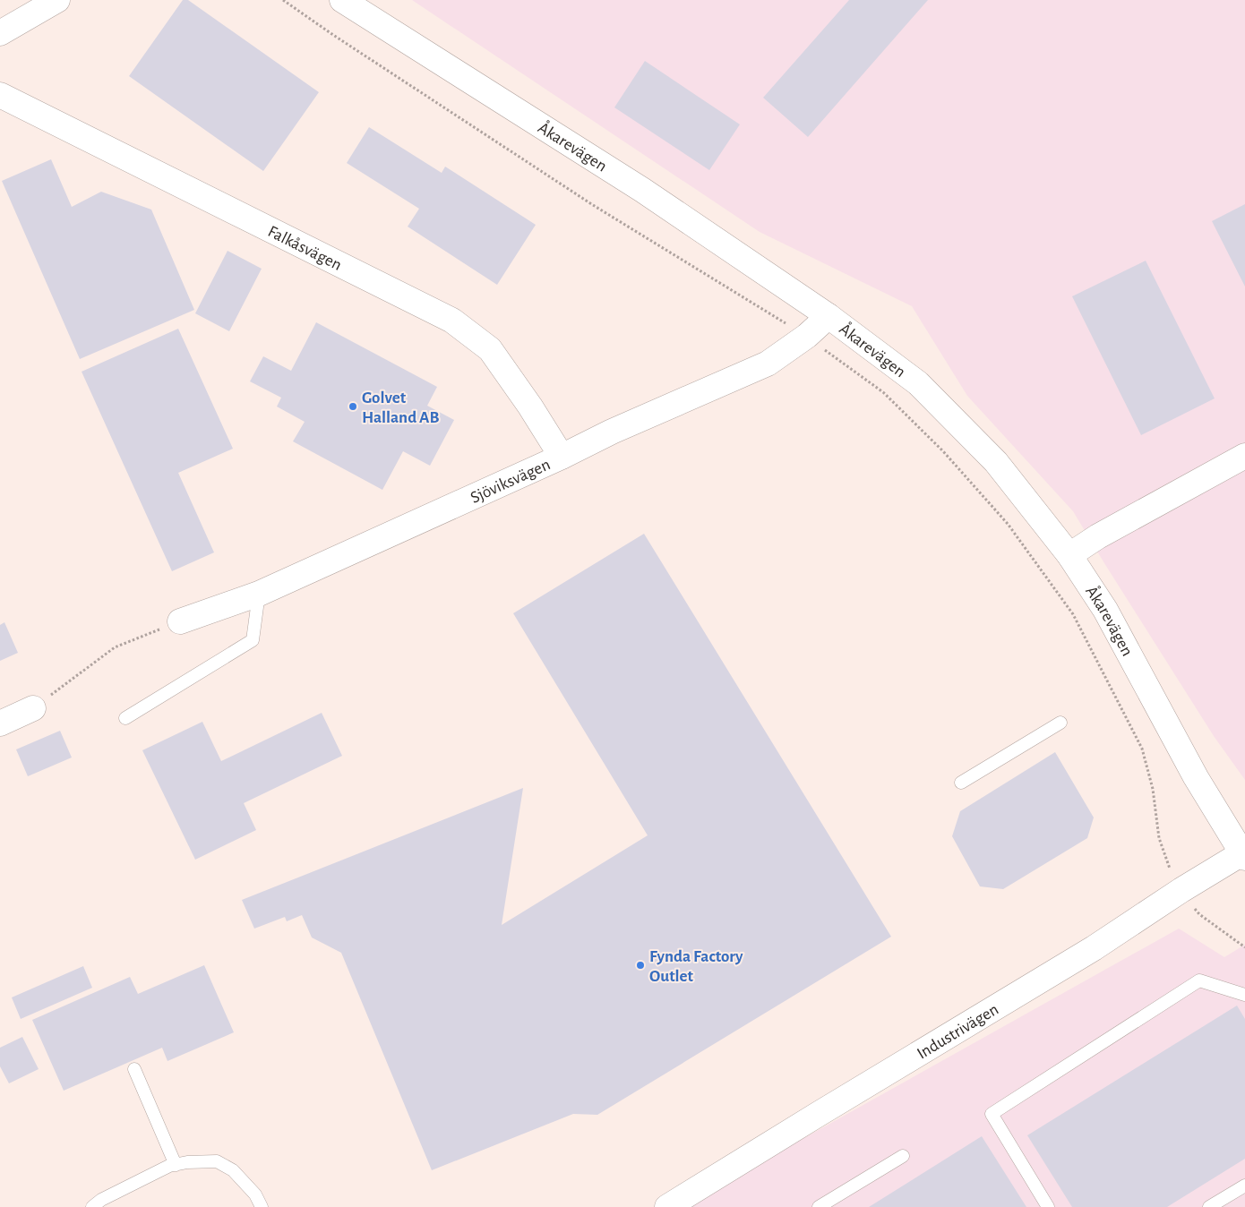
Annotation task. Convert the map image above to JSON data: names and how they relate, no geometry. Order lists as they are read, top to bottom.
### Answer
{
  "streets": {
    "street": [
      "Åkarevägen",
      "Falkåsvägen",
      "Sjöviksvägen",
      "Industrivägen"
    ]
  },
  "crossings": [
    ["Åkarevägen", "Sjöviksvägen"],
    ["Åkarevägen", "Industrivägen"],
    ["Falkåsvägen", "Sjöviksvägen"]
  ],
  "places": ["Golvet Halland AB", "Fynda Factory Outlet"]
}
